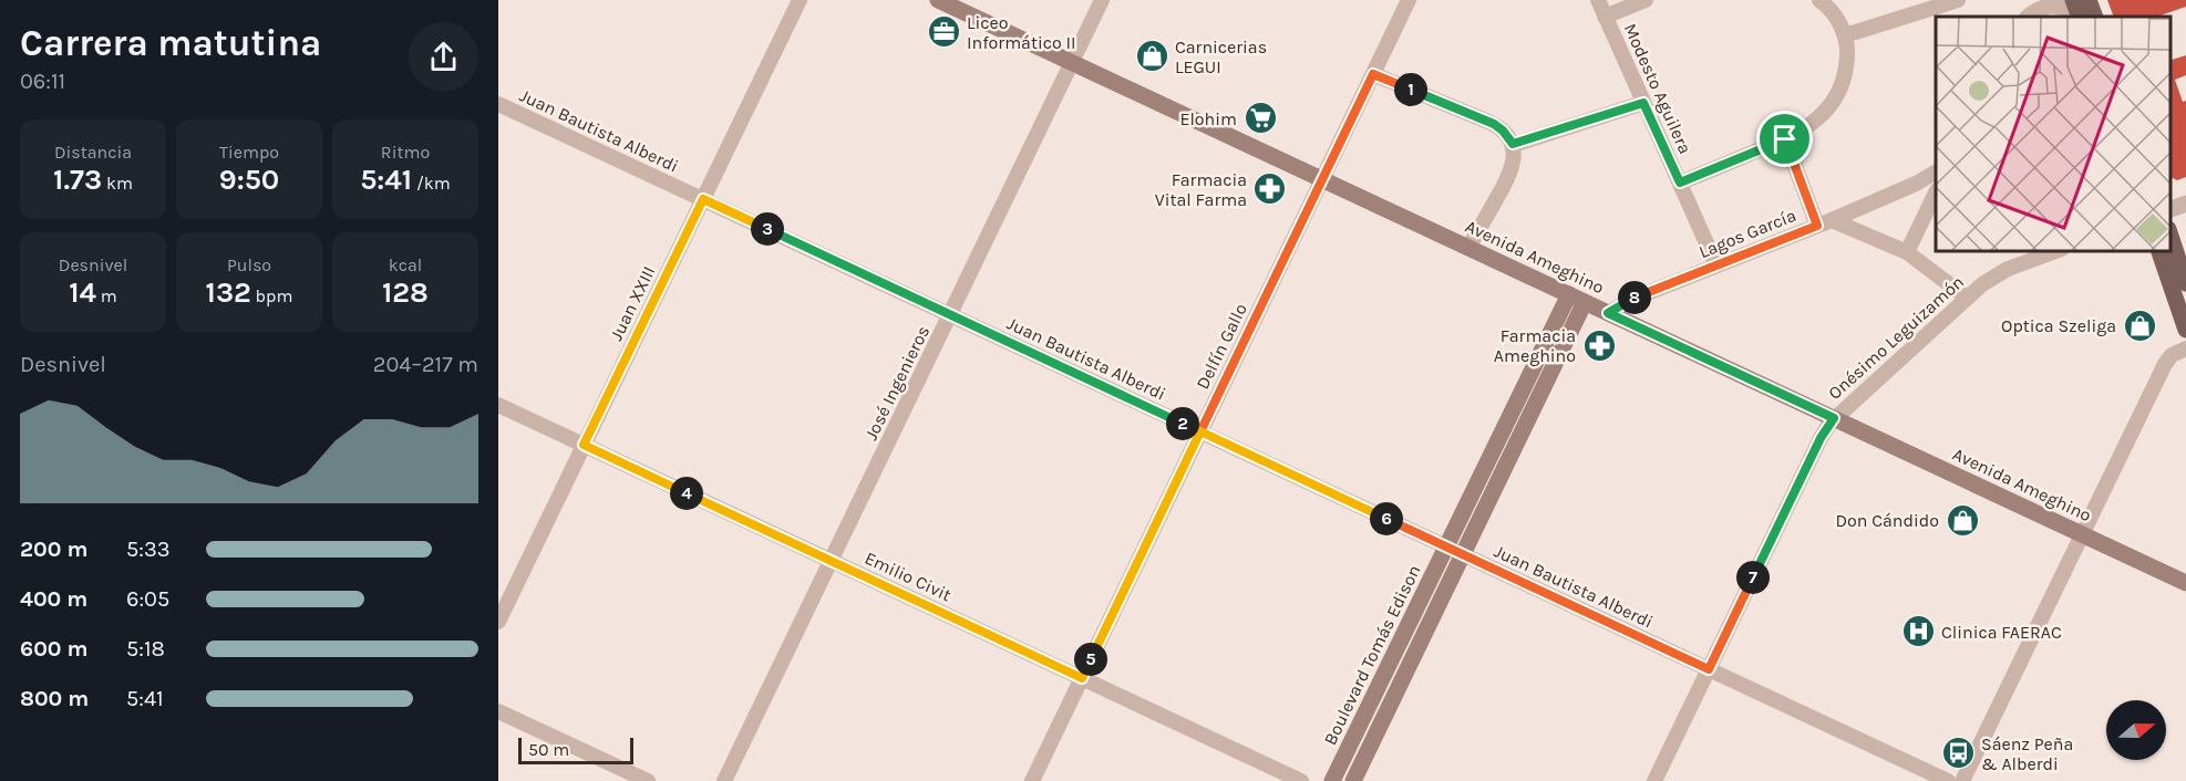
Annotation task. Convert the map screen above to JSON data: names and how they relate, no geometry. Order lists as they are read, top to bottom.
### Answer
{
  "streets": {
    "main road": ["Avenida Ameghino", "Boulevard Tomás Edison"],
    "street": [
      "Modesto Aguilera",
      "Juan Bautista Alberdi",
      "Lagos García",
      "Juan XXIII",
      "Onésimo Leguizamón",
      "Delfín Gallo",
      "José Ingenieros",
      "Emilio Civit"
    ]
  },
  "crossings": [
    ["Modesto Aguilera", "Lagos García"],
    ["Juan Bautista Alberdi", "Juan XXIII"],
    ["Juan Bautista Alberdi", "Onésimo Leguizamón"],
    ["Juan Bautista Alberdi", "Delfín Gallo"],
    ["Juan Bautista Alberdi", "José Ingenieros"],
    ["Juan Bautista Alberdi", "Boulevard Tomás Edison"],
    ["Lagos García", "Avenida Ameghino"],
    ["Avenida Ameghino", "Onésimo Leguizamón"],
    ["Avenida Ameghino", "Delfín Gallo"],
    ["Avenida Ameghino", "José Ingenieros"],
    ["Avenida Ameghino", "Boulevard Tomás Edison"],
    ["Juan XXIII", "Emilio Civit"],
    ["Delfín Gallo", "Emilio Civit"],
    ["José Ingenieros", "Emilio Civit"]
  ],
  "places": {
    "office": ["Liceo Informático II"],
    "shop": ["Carnicerias LEGUI", "Optica Szeliga", "Don Cándido"],
    "supermarket": ["Elohim"],
    "pharmacy": ["Farmacia Vital Farma", "Farmacia Ameghino"],
    "hospital": ["Clinica FAERAC"],
    "bus stop": ["Sáenz Peña & Alberdi"]
  },
  "scale_bar": "50 m",
  "north": "right",
  "page": {
    "heading": ["Carrera matutina", "06:11"],
    "pins": [
      "1",
      "3",
      "8",
      "2",
      "4",
      "6",
      "7",
      "5"
    ],
    "stats": [
      ["Distancia", "1.73 km"],
      ["Tiempo", "9:50"],
      ["Ritmo", "5:41 /km"],
      ["Desnivel", "14 m"],
      ["Pulso", "132 bpm"],
      ["kcal", "128"]
    ],
    "chart": ["Desnivel", "204–217 m"],
    "list": [
      {
        "name": "200 m",
        "note": "5:33"
      },
      {
        "name": "400 m",
        "note": "6:05"
      },
      {
        "name": "600 m",
        "note": "5:18"
      },
      {
        "name": "800 m",
        "note": "5:41"
      }
    ],
    "scale": "50 m"
  }
}
